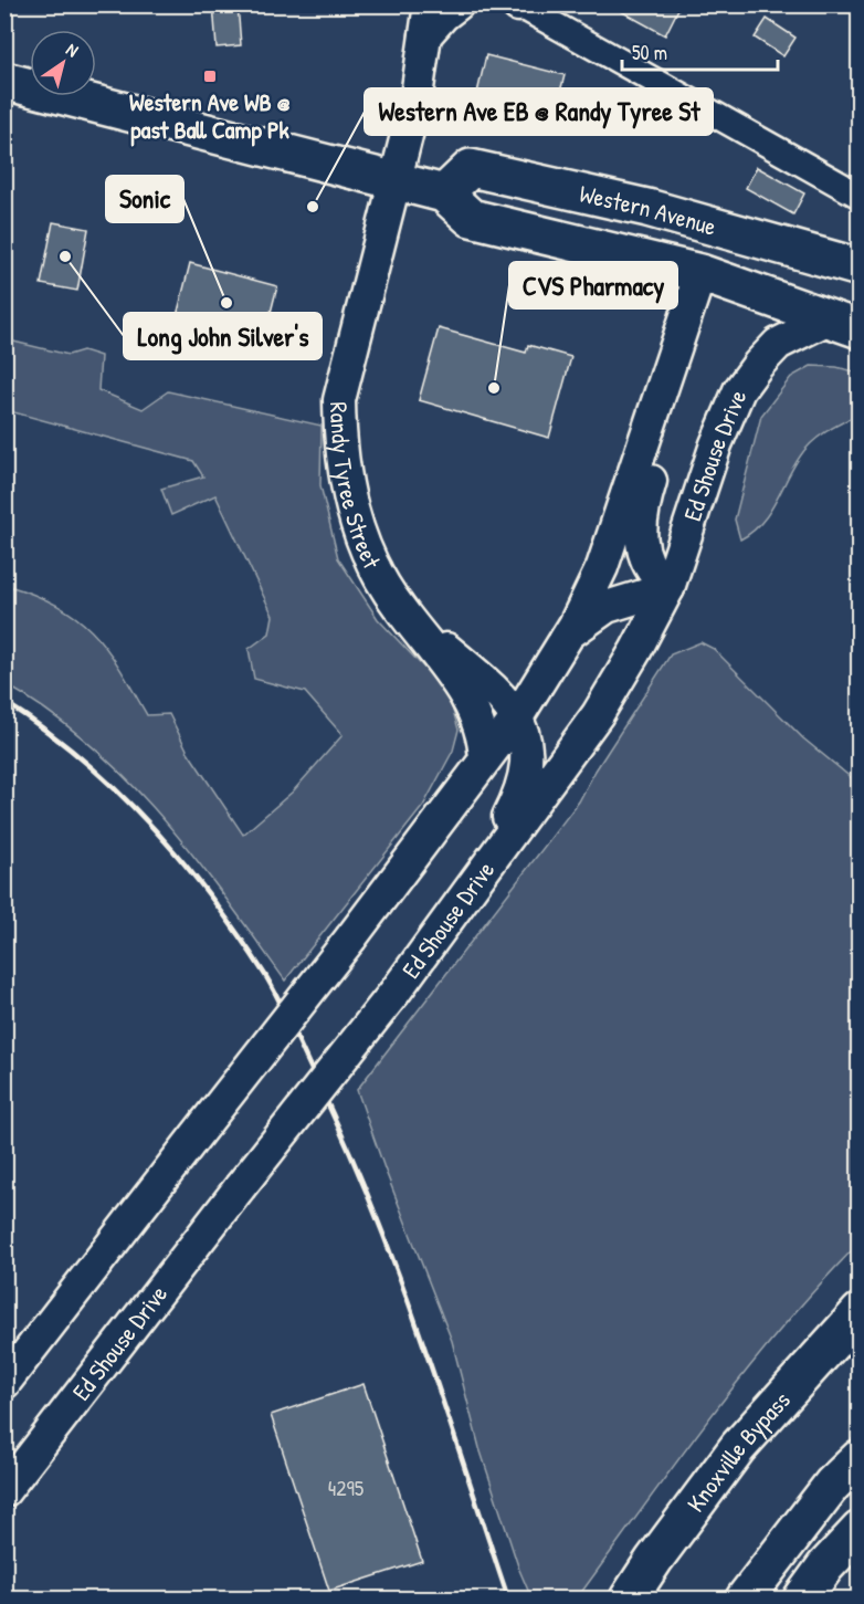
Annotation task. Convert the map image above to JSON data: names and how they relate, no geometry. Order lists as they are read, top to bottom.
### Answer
{
  "streets": {
    "main road": ["Western Avenue", "Knoxville Bypass"],
    "street": ["Ed Shouse Drive", "Randy Tyree Street"]
  },
  "crossings": [
    ["Western Avenue", "Ed Shouse Drive"],
    ["Western Avenue", "Randy Tyree Street"]
  ],
  "places": {
    "transit": ["Western Ave WB @ past Ball Camp Pk"],
    "other": [
      "Western Ave EB @ Randy Tyree St",
      "Long John Silver's",
      "Sonic",
      "CVS Pharmacy"
    ]
  },
  "house_numbers": ["4295"],
  "scale_bar": "50 m",
  "north": "top right"
}
